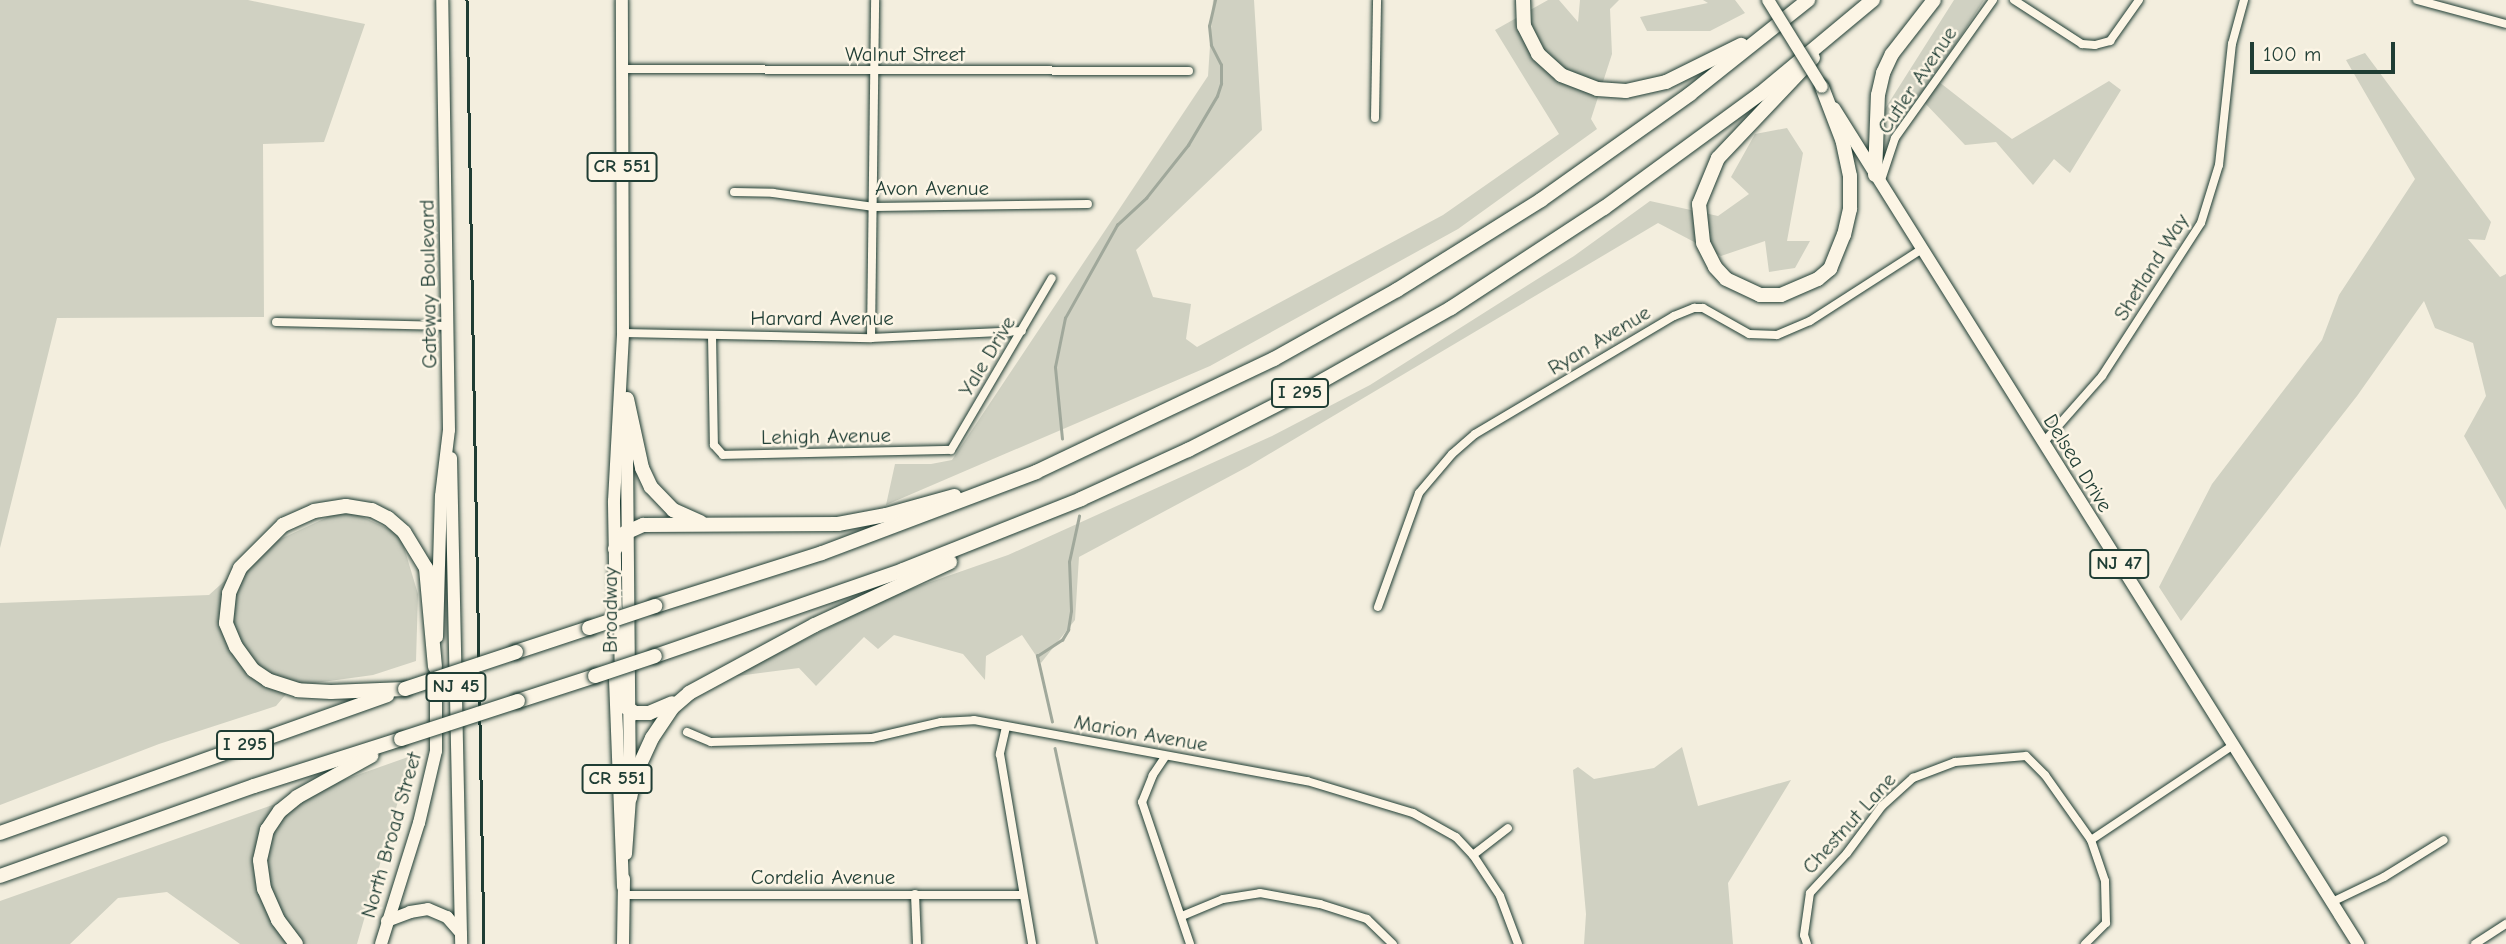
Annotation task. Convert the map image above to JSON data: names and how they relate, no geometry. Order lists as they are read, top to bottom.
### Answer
{
  "streets": {
    "highway": ["I 295"],
    "main road": [
      "CR 551",
      "Gateway Boulevard",
      "Delsea Drive",
      "NJ 47",
      "Broadway",
      "NJ 45",
      "North Broad Street"
    ],
    "street": [
      "Walnut Street",
      "Cutler Avenue",
      "Avon Avenue",
      "Shetland Way",
      "Harvard Avenue",
      "Ryan Avenue",
      "Yale Drive",
      "Lehigh Avenue",
      "Marion Avenue",
      "Chestnut Lane",
      "Cordelia Avenue"
    ]
  },
  "crossings": [
    ["Walnut Street", "Broadway"],
    ["Cutler Avenue", "Delsea Drive"],
    ["Shetland Way", "Delsea Drive"],
    ["Gateway Boulevard", "NJ 45"],
    ["Gateway Boulevard", "North Broad Street"],
    ["Harvard Avenue", "Yale Drive"],
    ["Harvard Avenue", "Lehigh Avenue"],
    ["Harvard Avenue", "Broadway"],
    ["Ryan Avenue", "Delsea Drive"],
    ["Yale Drive", "Lehigh Avenue"],
    ["Broadway", "Cordelia Avenue"]
  ],
  "scale_bar": "100 m"
}
